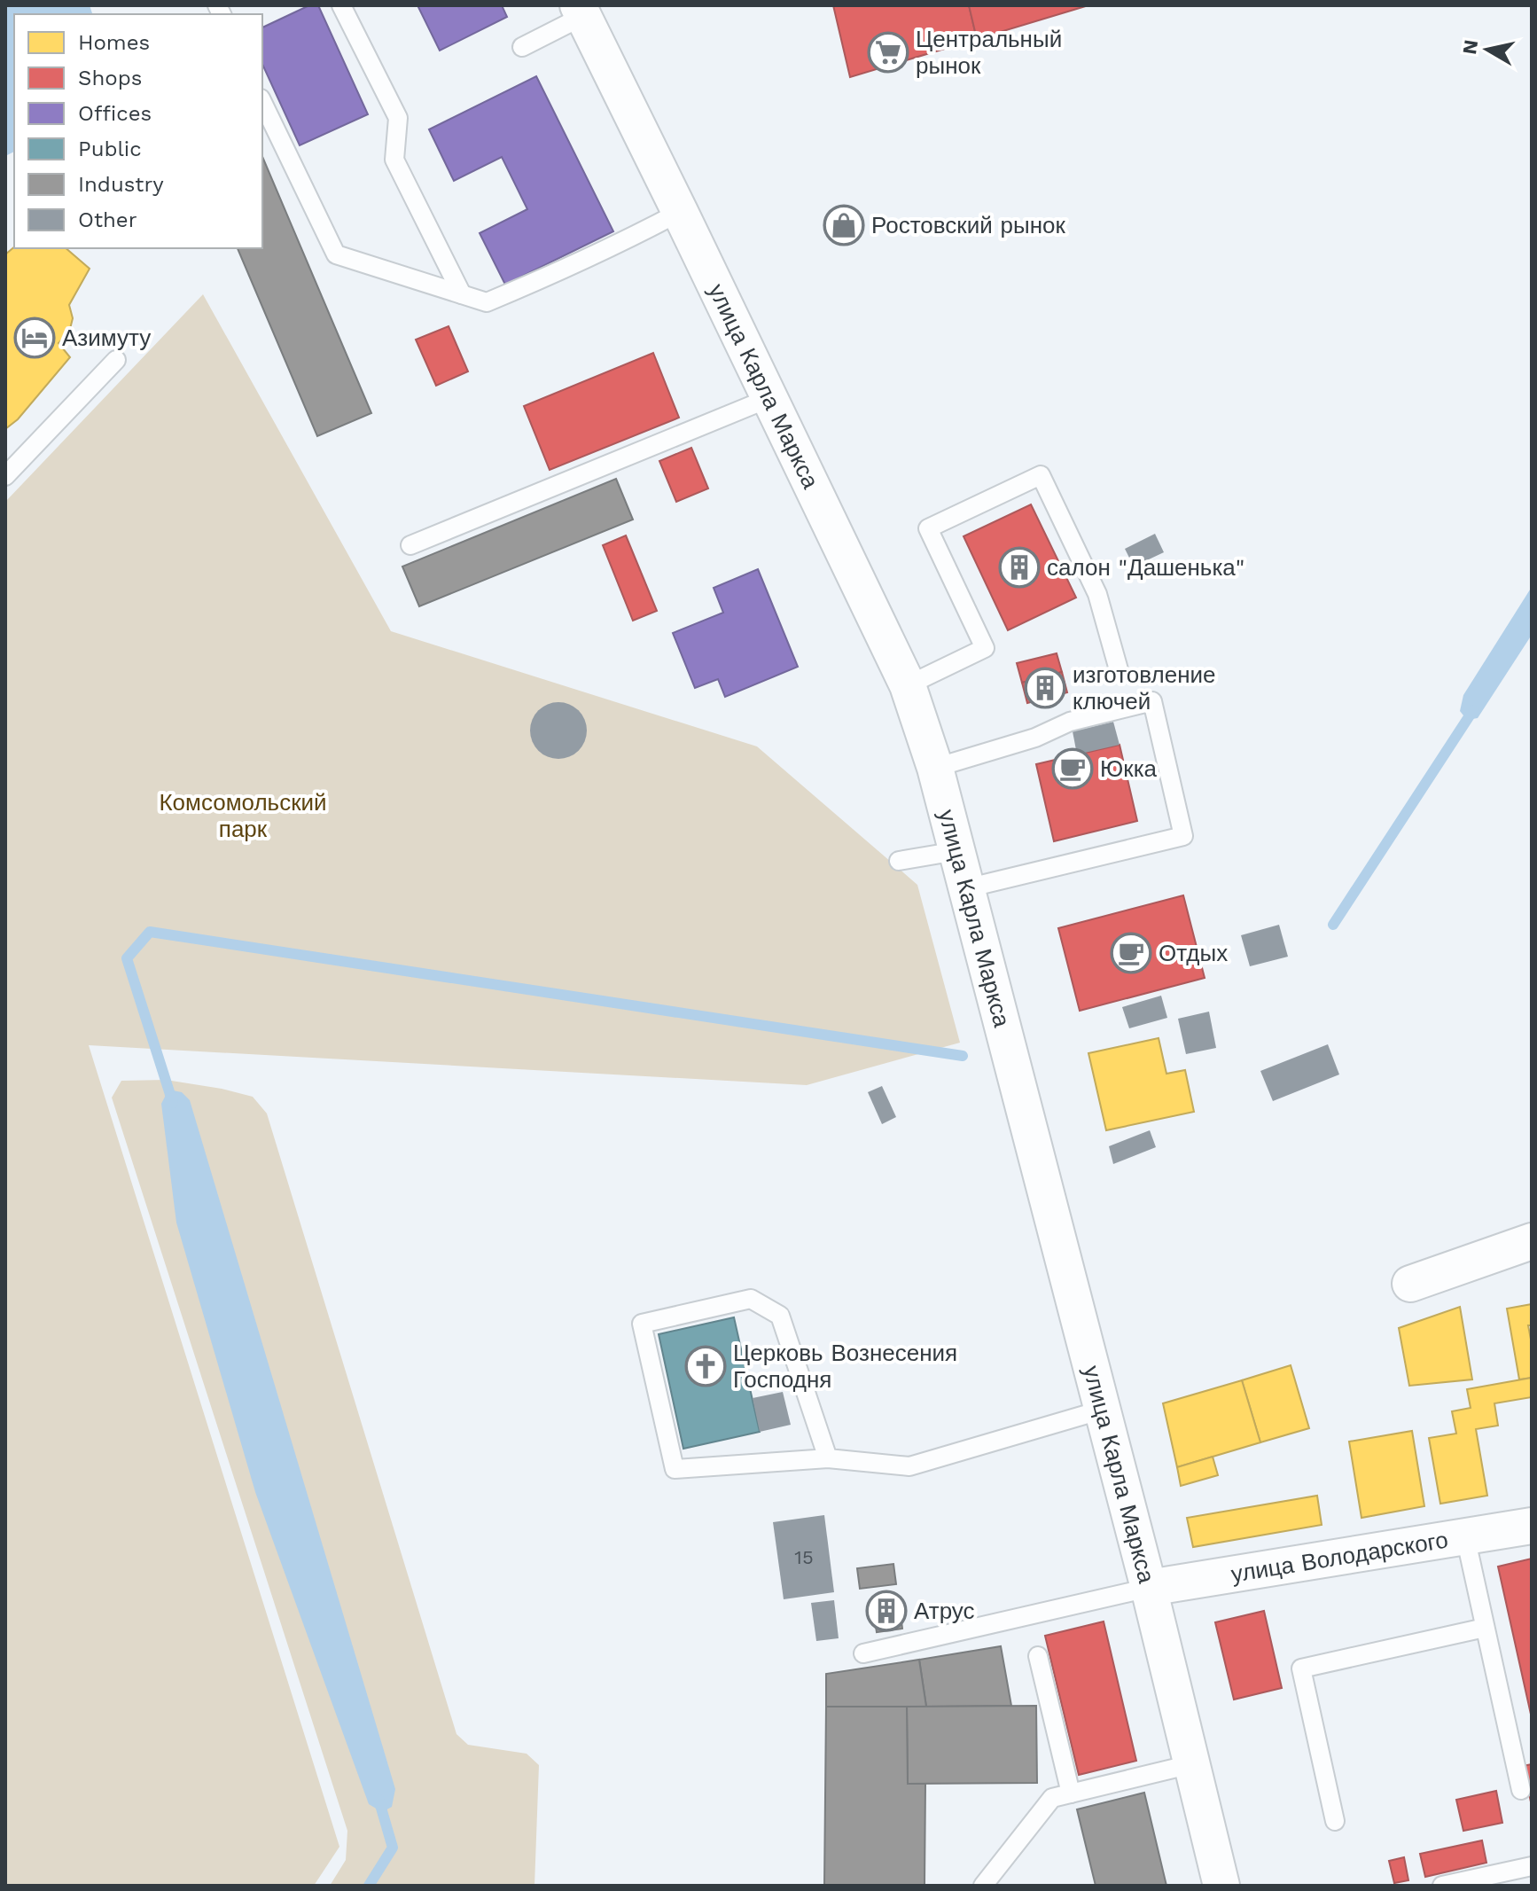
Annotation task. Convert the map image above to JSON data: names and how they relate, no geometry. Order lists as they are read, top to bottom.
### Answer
{
  "streets": {
    "street": ["улица Карла Маркса", "улица Володарского"]
  },
  "crossings": [
    ["улица Карла Маркса", "улица Володарского"]
  ],
  "parks": ["Комсомольский парк"],
  "places": {
    "supermarket": ["Центральный рынок"],
    "shop": ["Ростовский рынок"],
    "hotel": ["Азимуту"],
    "building": ["салон \"Дашенька\"", "изготовление ключей", "Атрус"],
    "cafe": ["Юкка", "Отдых"],
    "church": ["Церковь Вознесения Господня"]
  },
  "house_numbers": ["15"],
  "legend": [
    "Homes",
    "Shops",
    "Offices",
    "Public",
    "Industry",
    "Other"
  ],
  "north": "left"
}
